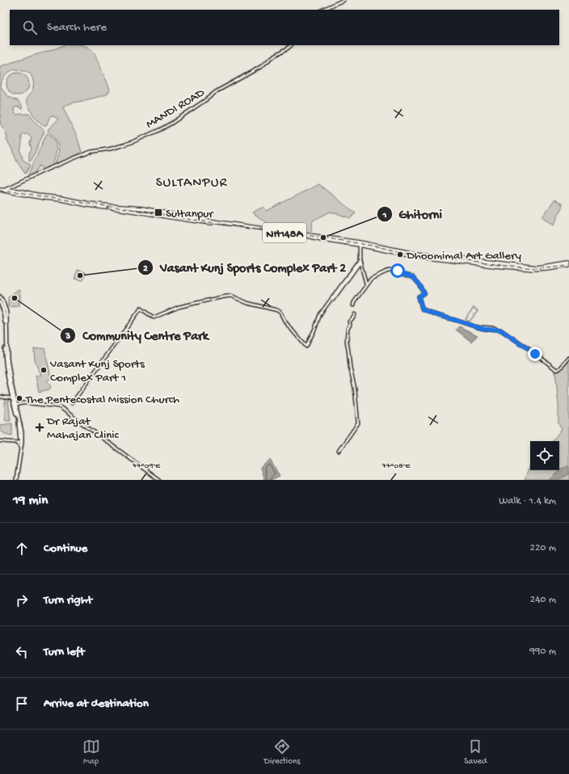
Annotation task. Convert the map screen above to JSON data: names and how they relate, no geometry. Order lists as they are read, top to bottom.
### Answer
{
  "streets": {
    "highway": ["NH148A"],
    "street": ["MANDI ROAD"]
  },
  "crossings": [
    ["MANDI ROAD", "NH148A"]
  ],
  "districts": ["SULTANPUR"],
  "places": {
    "transit": ["Sultanpur"],
    "other": [
      "Ghitorni",
      "Dhoomimal Art Gallery",
      "Vasant Kunj Sports Complex Part 2",
      "Community Centre Park",
      "Vasant Kunj Sports Complex Part 1",
      "The Pentecostal Mission Church"
    ],
    "health": ["Dr Rajat Mahajan Clinic"]
  },
  "page": {
    "search": "Search here",
    "heading": ["19 min", "Walk · 1.4 km"],
    "list": [
      ["Continue", "220 m"],
      ["Turn right", "240 m"],
      ["Turn left", "990 m"],
      "Arrive at destination"
    ],
    "nav": ["Map", "Directions", "Saved"]
  },
  "coordinates": ["77°09'E", "77°08'E"]
}
